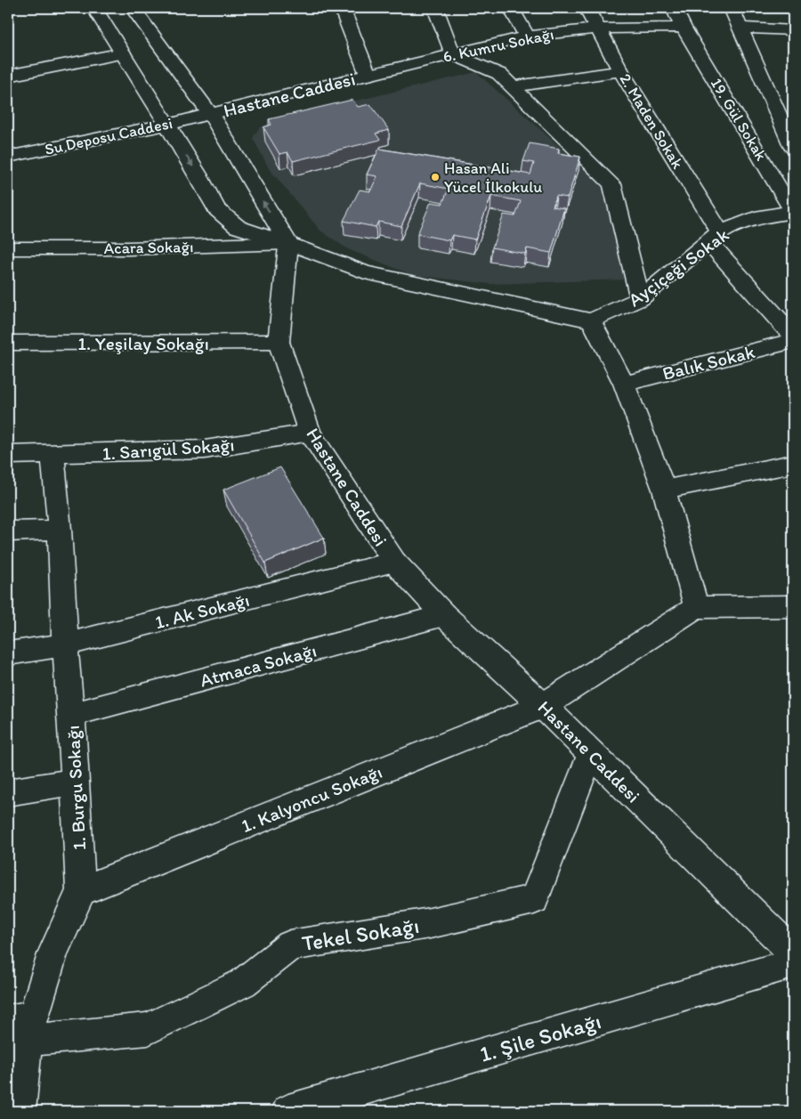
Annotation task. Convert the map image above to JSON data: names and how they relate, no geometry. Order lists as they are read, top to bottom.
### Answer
{
  "streets": {
    "street": [
      "6. Kumru Sokağı",
      "Hastane Caddesi",
      "19. Gül Sokak",
      "2. Maden Sokak",
      "Su Deposu Caddesi",
      "Acara Sokağı",
      "Ayçiçeği Sokak",
      "1. Yeşilay Sokağı",
      "Balık Sokak",
      "1. Sarıgül Sokağı",
      "1. Ak Sokağı",
      "Atmaca Sokağı",
      "1. Burgu Sokağı",
      "1. Kalyoncu Sokağı",
      "Tekel Sokağı",
      "1. Şile Sokağı"
    ]
  },
  "crossings": [
    ["6. Kumru Sokağı", "Hastane Caddesi"],
    ["6. Kumru Sokağı", "19. Gül Sokak"],
    ["6. Kumru Sokağı", "2. Maden Sokak"],
    ["Hastane Caddesi", "Su Deposu Caddesi"],
    ["Hastane Caddesi", "Acara Sokağı"],
    ["Hastane Caddesi", "1. Yeşilay Sokağı"],
    ["Hastane Caddesi", "1. Sarıgül Sokağı"],
    ["Hastane Caddesi", "1. Ak Sokağı"],
    ["Hastane Caddesi", "Atmaca Sokağı"],
    ["Hastane Caddesi", "1. Kalyoncu Sokağı"],
    ["Hastane Caddesi", "Tekel Sokağı"],
    ["19. Gül Sokak", "Ayçiçeği Sokak"],
    ["2. Maden Sokak", "Ayçiçeği Sokak"],
    ["1. Sarıgül Sokağı", "1. Burgu Sokağı"],
    ["1. Ak Sokağı", "1. Burgu Sokağı"],
    ["Atmaca Sokağı", "1. Burgu Sokağı"],
    ["1. Burgu Sokağı", "1. Kalyoncu Sokağı"],
    ["1. Burgu Sokağı", "Tekel Sokağı"]
  ],
  "places": ["Hasan Ali Yücel İlkokulu"]
}
